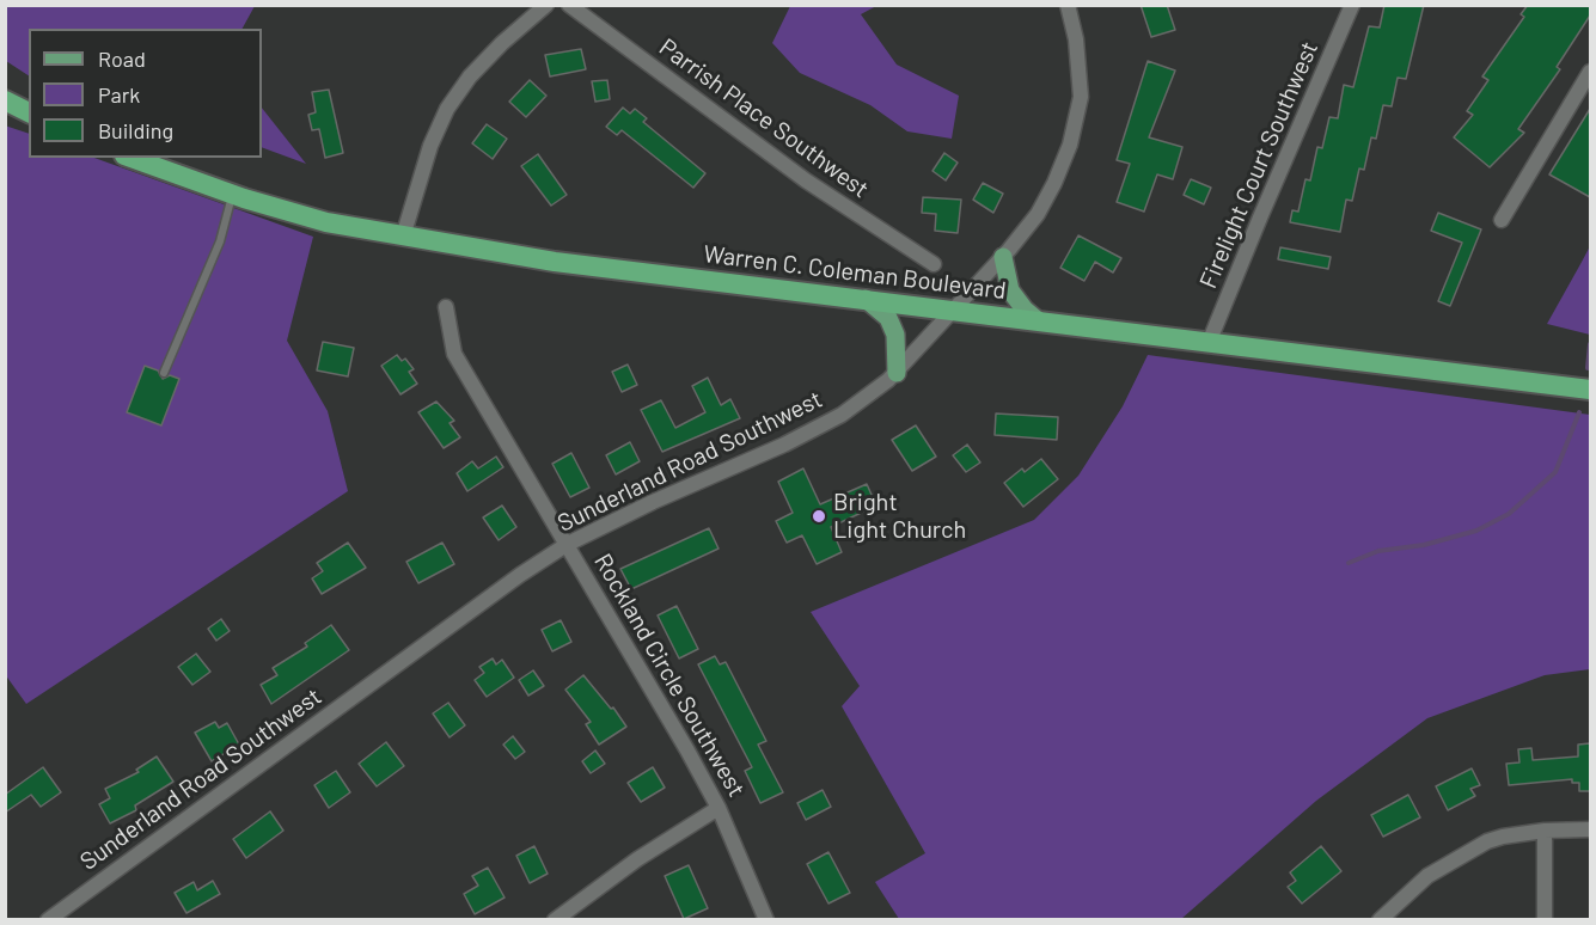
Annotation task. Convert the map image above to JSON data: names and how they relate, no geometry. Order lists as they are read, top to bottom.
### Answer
{
  "streets": {
    "highway": ["Warren C. Coleman Boulevard"],
    "street": [
      "Parrish Place Southwest",
      "Firelight Court Southwest",
      "Sunderland Road Southwest",
      "Rockland Circle Southwest"
    ]
  },
  "crossings": [
    ["Firelight Court Southwest", "Warren C. Coleman Boulevard"],
    ["Warren C. Coleman Boulevard", "Sunderland Road Southwest"],
    ["Sunderland Road Southwest", "Rockland Circle Southwest"]
  ],
  "places": ["Bright Light Church"],
  "legend": ["Road", "Park", "Building"]
}
